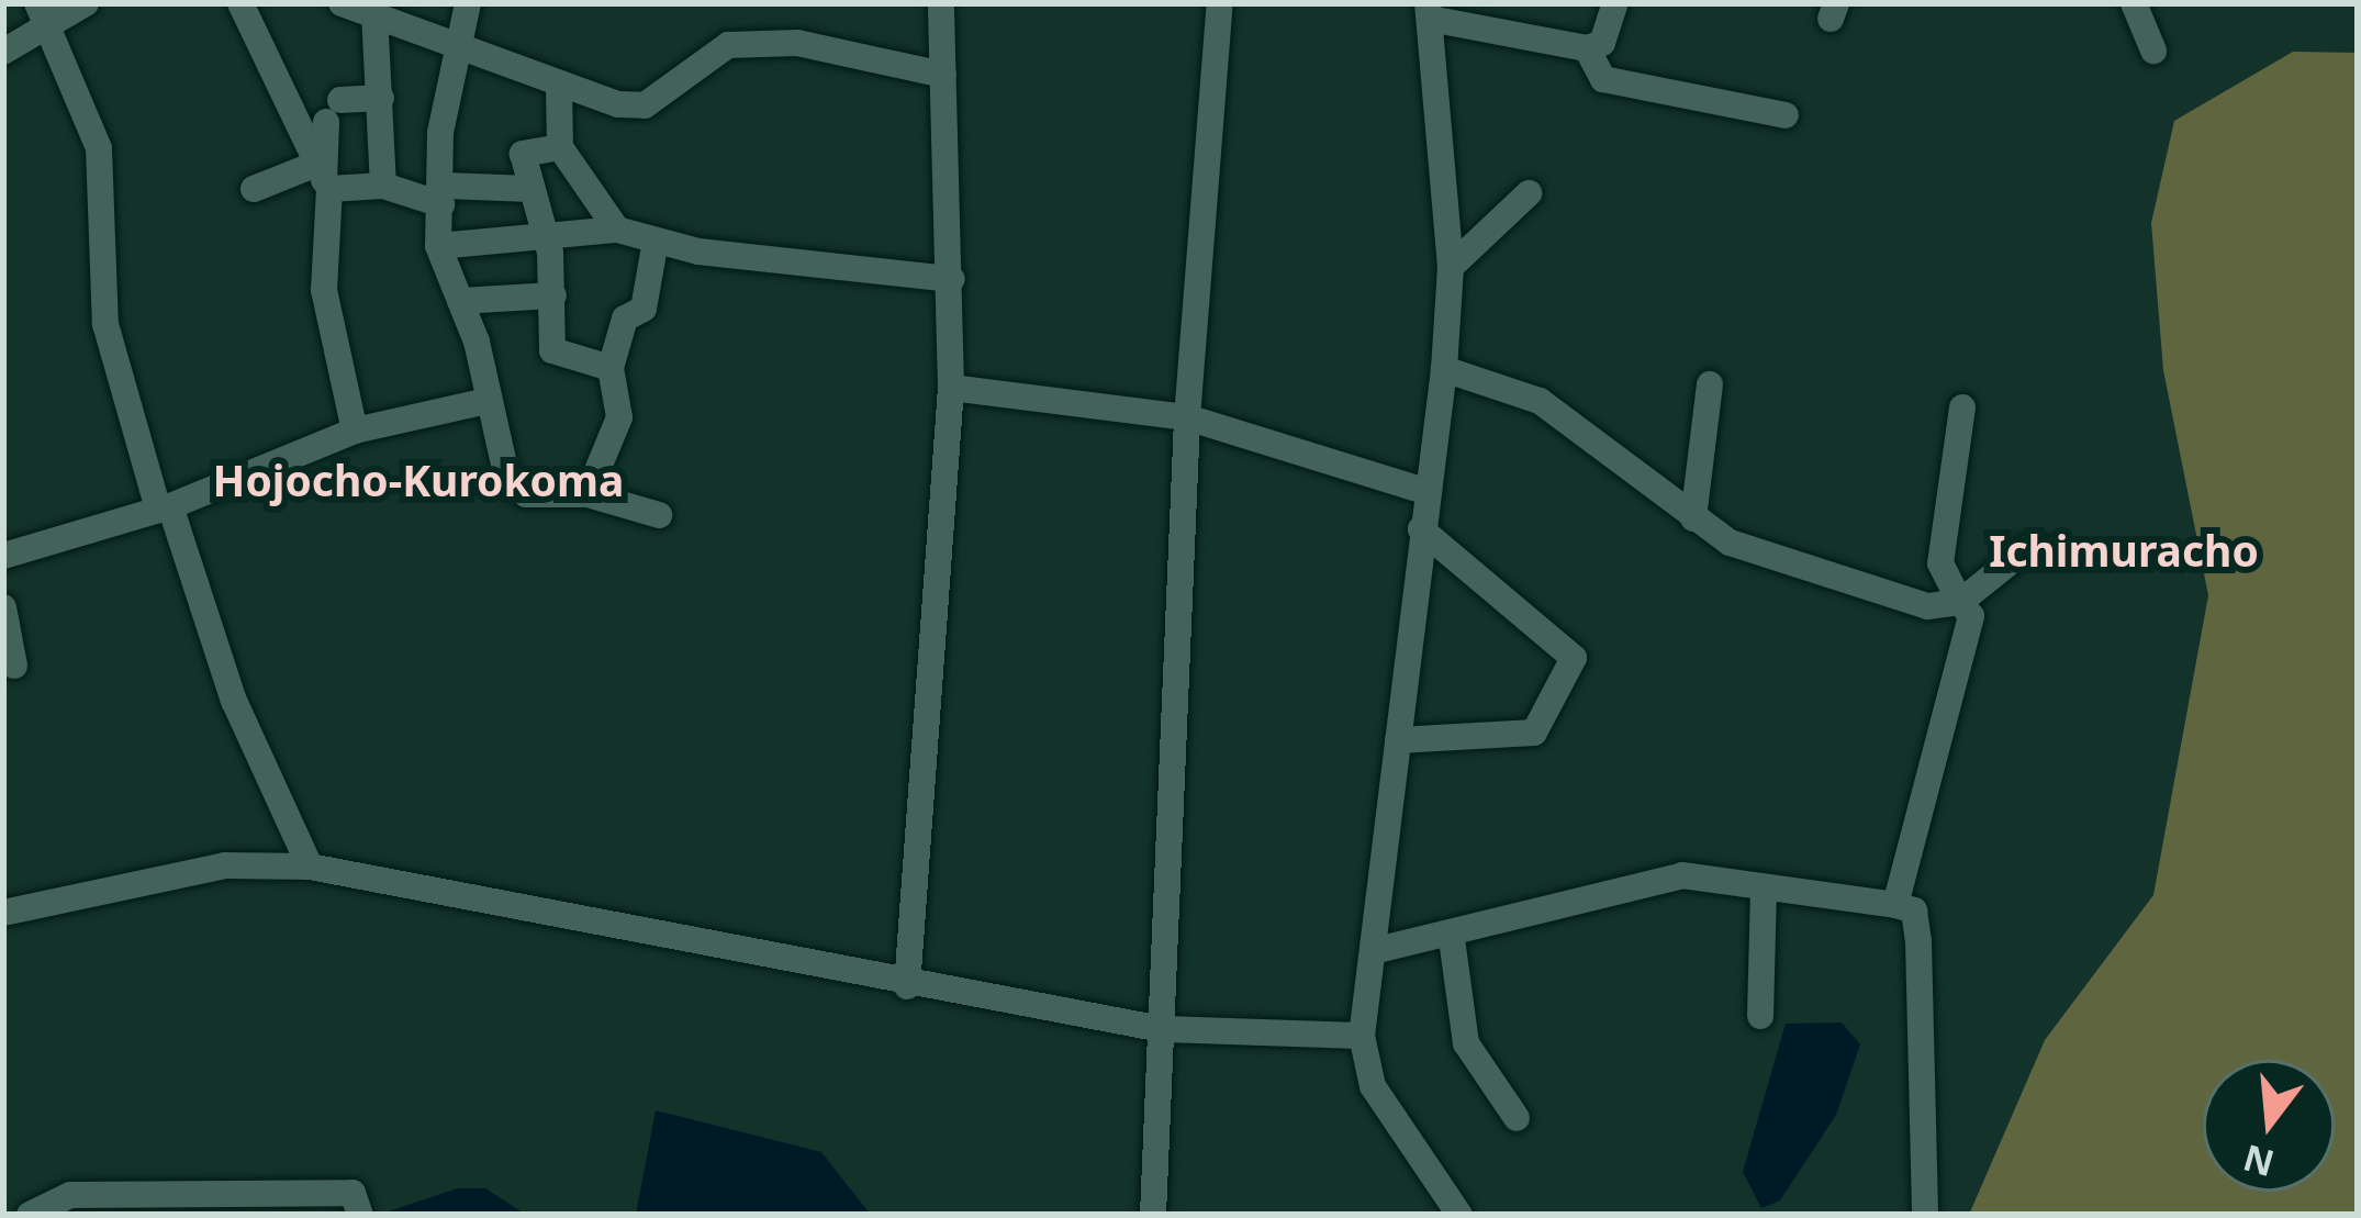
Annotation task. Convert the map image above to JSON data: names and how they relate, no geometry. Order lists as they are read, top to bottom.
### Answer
{
  "districts": ["Hojocho-Kurokoma", "Ichimuracho"],
  "north": "bottom"
}
